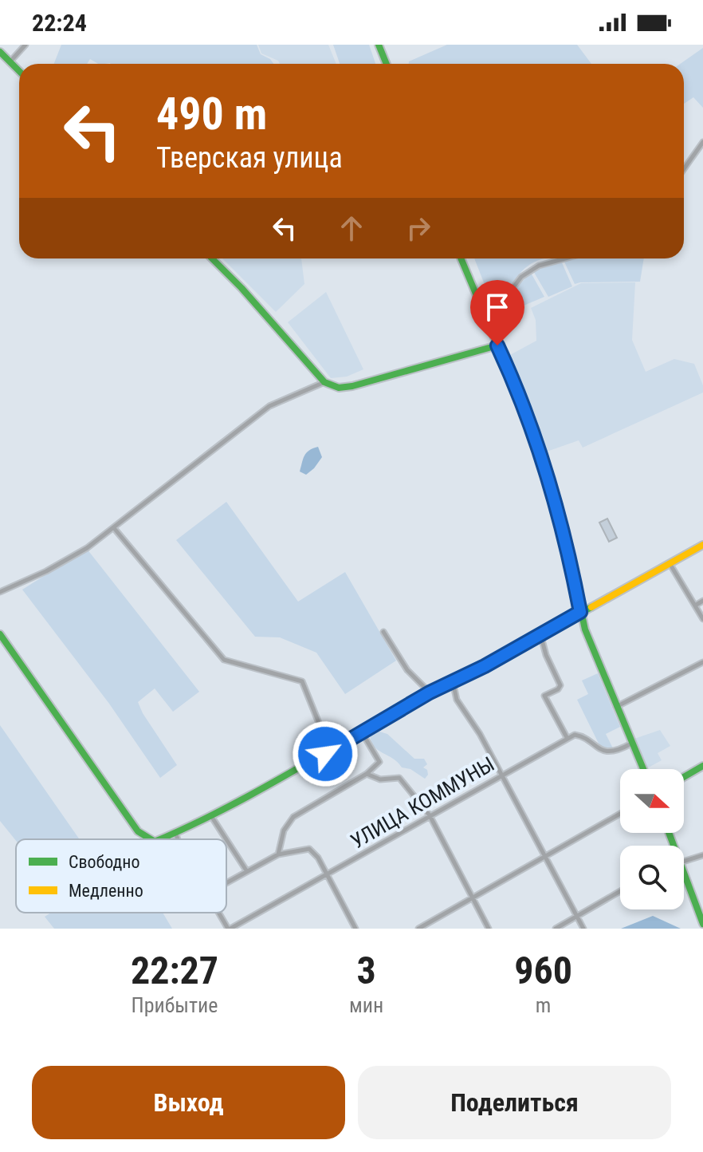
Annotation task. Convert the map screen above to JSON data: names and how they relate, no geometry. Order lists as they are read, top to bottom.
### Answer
{
  "streets": {
    "street": ["УЛИЦА КОММУНЫ"]
  },
  "legend": ["Свободно", "Медленно"],
  "north": "right",
  "page": {
    "status": "22:24",
    "turn": ["490 m", "Тверская улица"],
    "eta": [
      "22:27",
      "Прибытие",
      "3",
      "мин",
      "960",
      "m"
    ],
    "buttons": ["Выход", "Поделиться"]
  }
}
